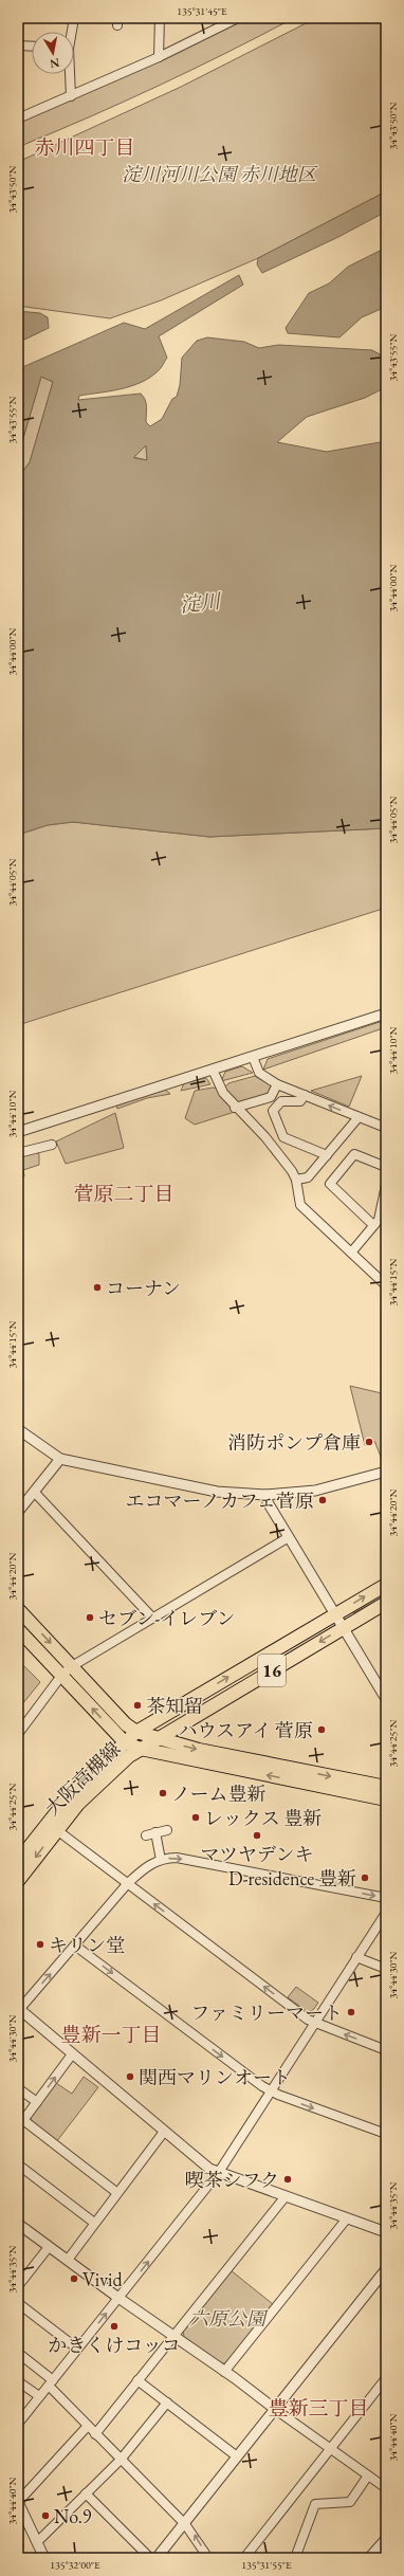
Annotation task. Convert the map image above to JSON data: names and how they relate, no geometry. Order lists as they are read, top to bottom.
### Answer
{
  "streets": {
    "main road": ["16", "大阪高槻線"]
  },
  "districts": [
    "赤川四丁目",
    "菅原二丁目",
    "豊新一丁目",
    "豊新三丁目"
  ],
  "water": ["淀川"],
  "parks": ["淀川河川公園 赤川地区", "六原公園"],
  "places": [
    "コーナン",
    "消防ポンプ倉庫",
    "エコマーノカフェ菅原",
    "セブン-イレブン",
    "茶知留",
    "ハウスアイ 菅原",
    "ノーム豊新",
    "レックス 豊新",
    "マツヤデンキ",
    "D-residence 豊新",
    "キリン堂",
    "ファミリーマート",
    "関西マリンオート",
    "喫茶シフク",
    "Vivid",
    "かきくけコッコ",
    "No.9"
  ],
  "north": "bottom",
  "coordinates": [
    "135°31'45\"E",
    "34°43'50\"N",
    "34°43'55\"N",
    "34°44'00\"N",
    "34°44'05\"N",
    "34°44'10\"N",
    "34°44'15\"N",
    "34°44'20\"N",
    "34°44'25\"N",
    "34°44'30\"N",
    "34°44'35\"N",
    "34°44'40\"N",
    "135°32'00\"E",
    "135°31'55\"E"
  ]
}
